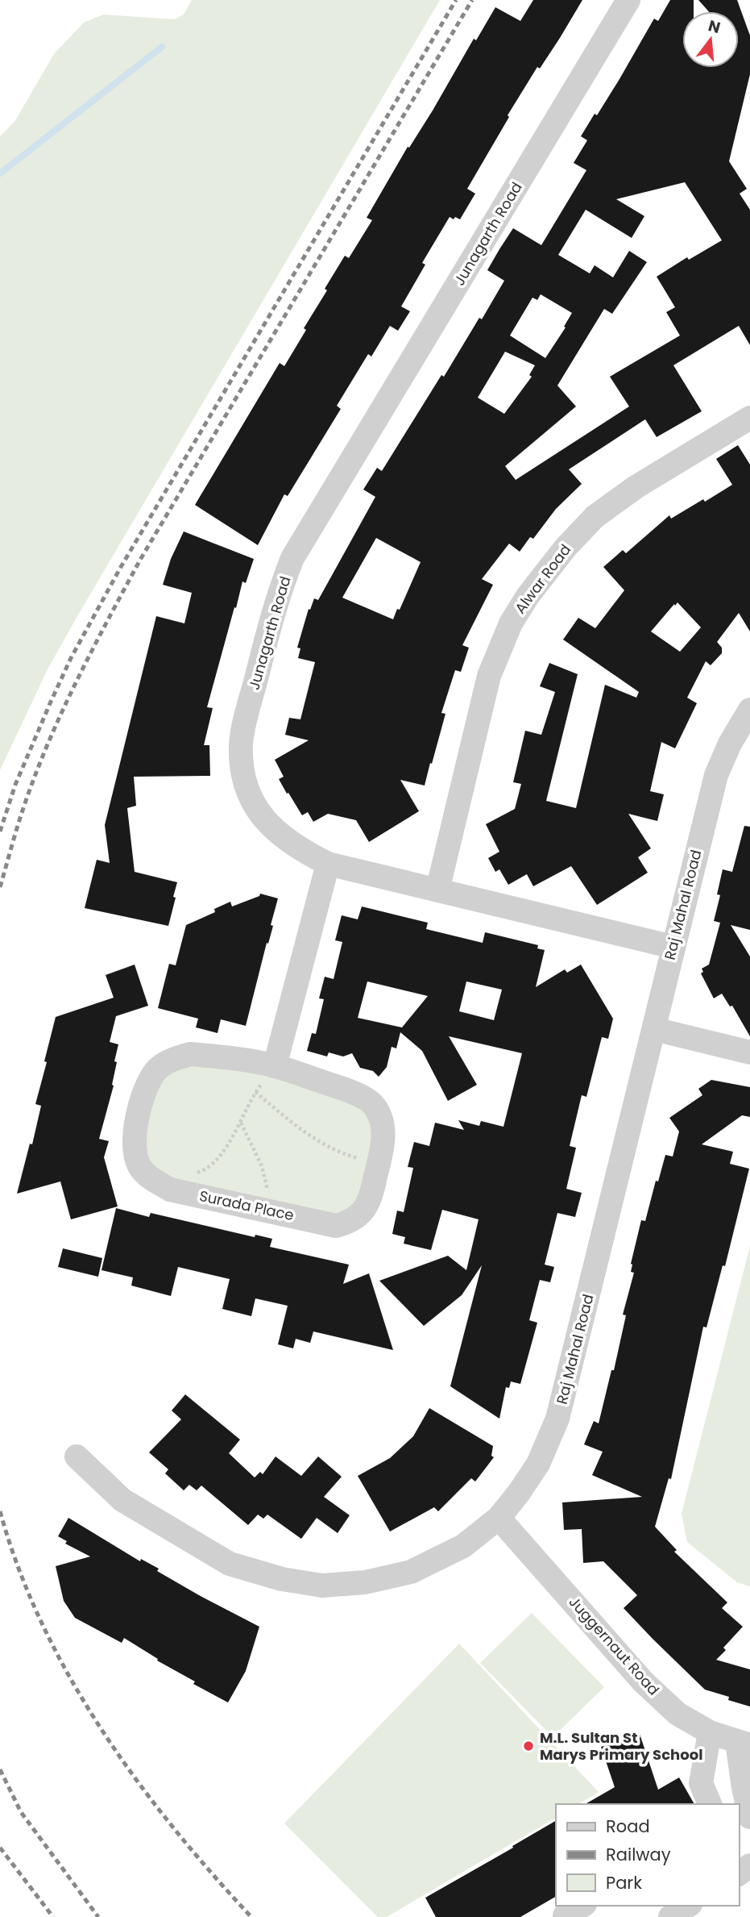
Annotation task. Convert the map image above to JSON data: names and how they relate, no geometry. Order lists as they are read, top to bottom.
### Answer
{
  "streets": {
    "street": [
      "Junagarth Road",
      "Alwar Road",
      "Raj Mahal Road",
      "Surada Place",
      "Juggernaut Road"
    ]
  },
  "crossings": [
    ["Junagarth Road", "Alwar Road"],
    ["Junagarth Road", "Raj Mahal Road"],
    ["Raj Mahal Road", "Juggernaut Road"]
  ],
  "places": ["M.L. Sultan St Marys Primary School"],
  "legend": ["Road", "Railway", "Park"],
  "north": "top"
}
